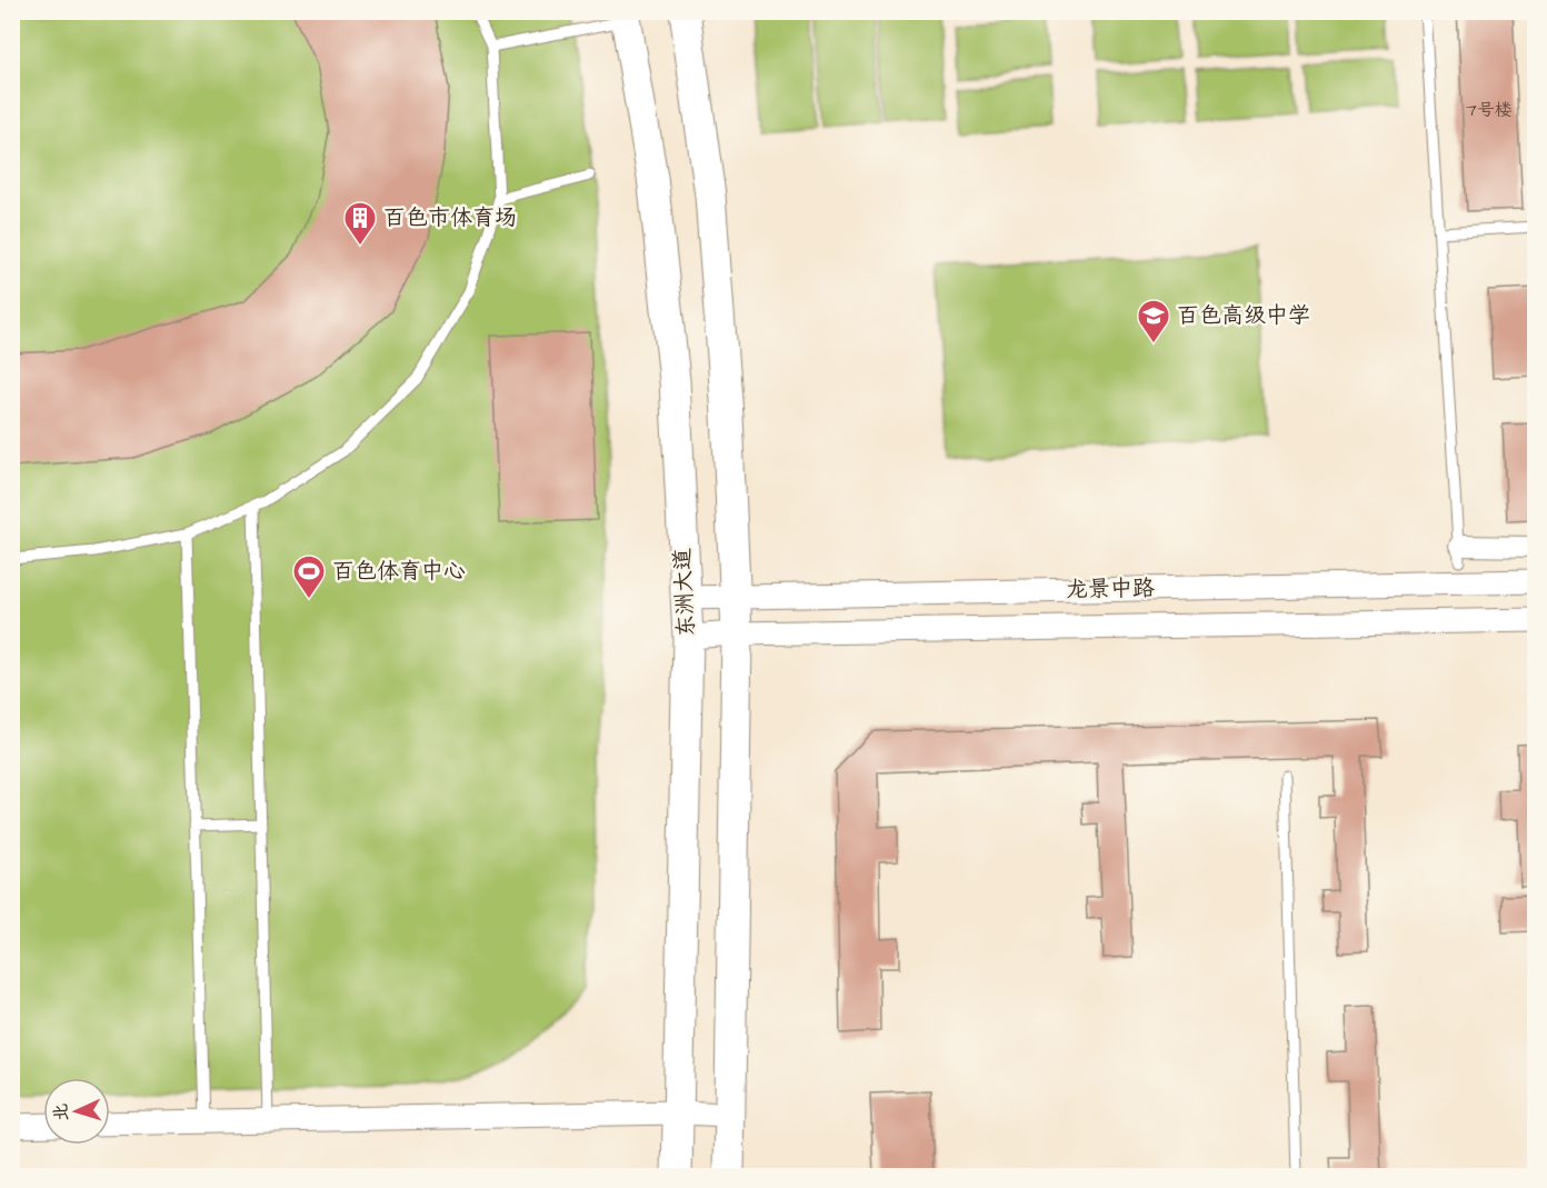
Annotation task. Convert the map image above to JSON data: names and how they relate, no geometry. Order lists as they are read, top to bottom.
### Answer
{
  "streets": {
    "main road": ["东洲大道"],
    "street": ["龙景中路"]
  },
  "crossings": [
    ["龙景中路", "东洲大道"]
  ],
  "places": {
    "building": ["百色市体育场"],
    "school or university": ["百色高级中学"],
    "sports": ["百色体育中心"]
  },
  "house_numbers": ["7号楼"],
  "north": "left"
}
